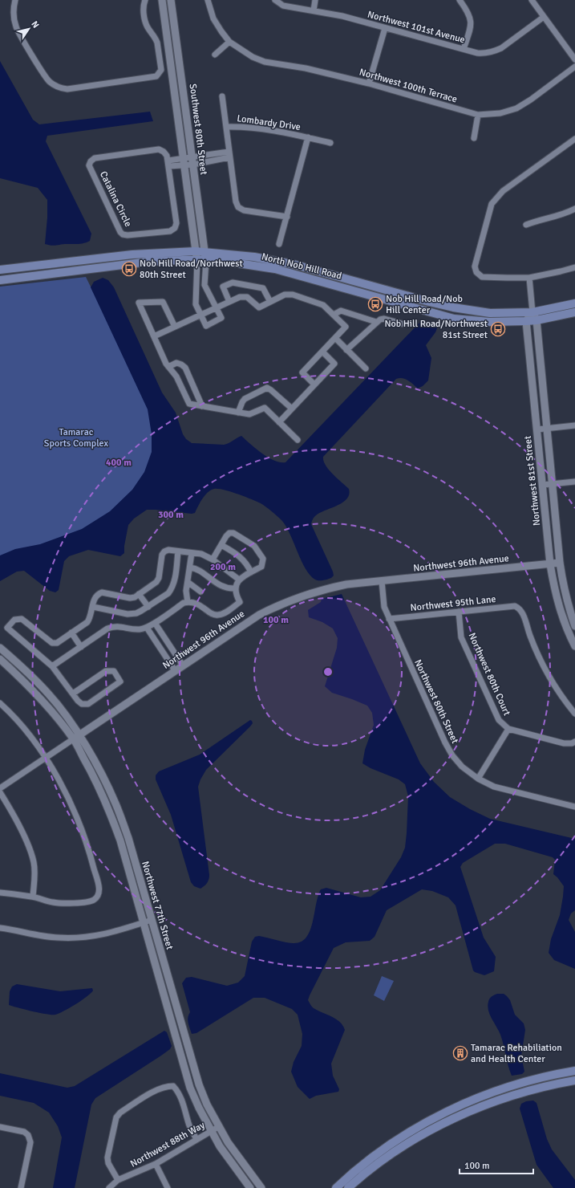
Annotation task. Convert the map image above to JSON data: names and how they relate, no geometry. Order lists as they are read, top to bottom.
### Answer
{
  "streets": {
    "main road": ["North Nob Hill Road"],
    "street": [
      "Northwest 101st Avenue",
      "Northwest 100th Terrace",
      "Lombardy Drive",
      "Southwest 80th Street",
      "Catalina Circle",
      "Northwest 81st Street",
      "Northwest 96th Avenue",
      "Northwest 95th Lane",
      "Northwest 80th Court",
      "Northwest 80th Street",
      "Northwest 77th Street",
      "Northwest 88th Way"
    ]
  },
  "crossings": [
    ["Southwest 80th Street", "North Nob Hill Road"],
    ["North Nob Hill Road", "Northwest 81st Street"],
    ["Northwest 81st Street", "Northwest 96th Avenue"],
    ["Northwest 96th Avenue", "Northwest 80th Street"],
    ["Northwest 96th Avenue", "Northwest 77th Street"],
    ["Northwest 95th Lane", "Northwest 80th Court"],
    ["Northwest 95th Lane", "Northwest 80th Street"],
    ["Northwest 77th Street", "Northwest 88th Way"]
  ],
  "parks": ["Tamarac Sports Complex"],
  "places": {
    "bus stop": ["Nob Hill Road/Northwest 80th Street", "Nob Hill Road/Nob Hill Center", "Nob Hill Road/Northwest 81st Street"],
    "building": ["Tamarac Rehabiliation and Health Center"]
  },
  "scale_bar": "100 m",
  "north": "top right",
  "rings": [
    "400 m",
    "300 m",
    "200 m",
    "100 m"
  ]
}
